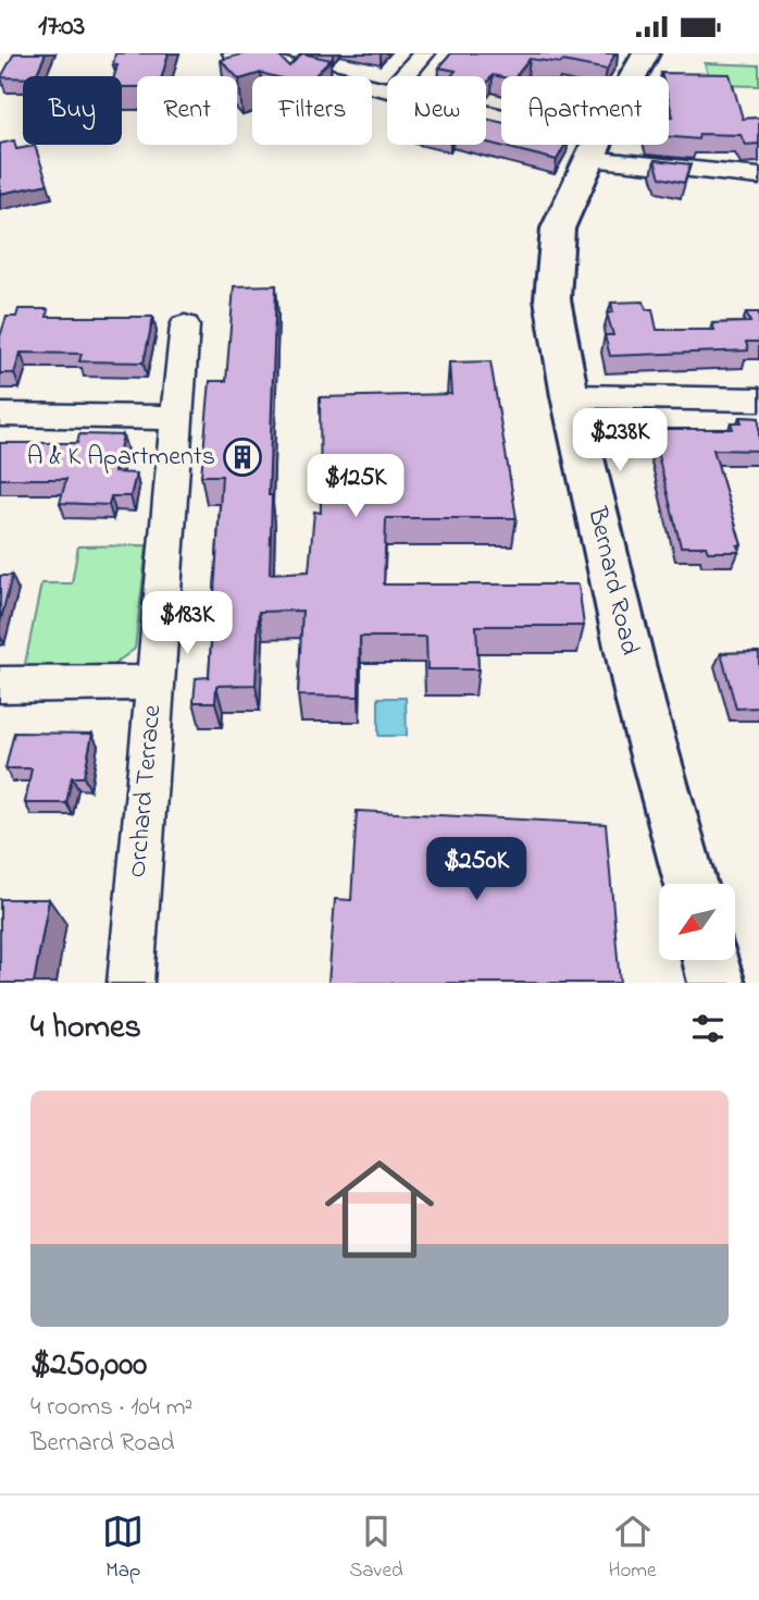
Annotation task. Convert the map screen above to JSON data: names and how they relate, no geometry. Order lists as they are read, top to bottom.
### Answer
{
  "streets": {
    "main road": ["Bernard Road"],
    "street": ["Orchard Terrace"]
  },
  "places": {
    "building": ["A & K Apartments"]
  },
  "north": "bottom left",
  "page": {
    "status": "17:03",
    "chip": [
      "Buy",
      "Rent",
      "Filters",
      "New",
      "Apartment"
    ],
    "price": [
      "$238K",
      "$125K",
      "$183K",
      "$250K"
    ],
    "heading": "4 homes",
    "list": [
      {
        "name": "$250,000",
        "note": "4 rooms · 104 m² · Bernard Road"
      }
    ],
    "tabs": ["Map", "Saved", "Home"]
  }
}
